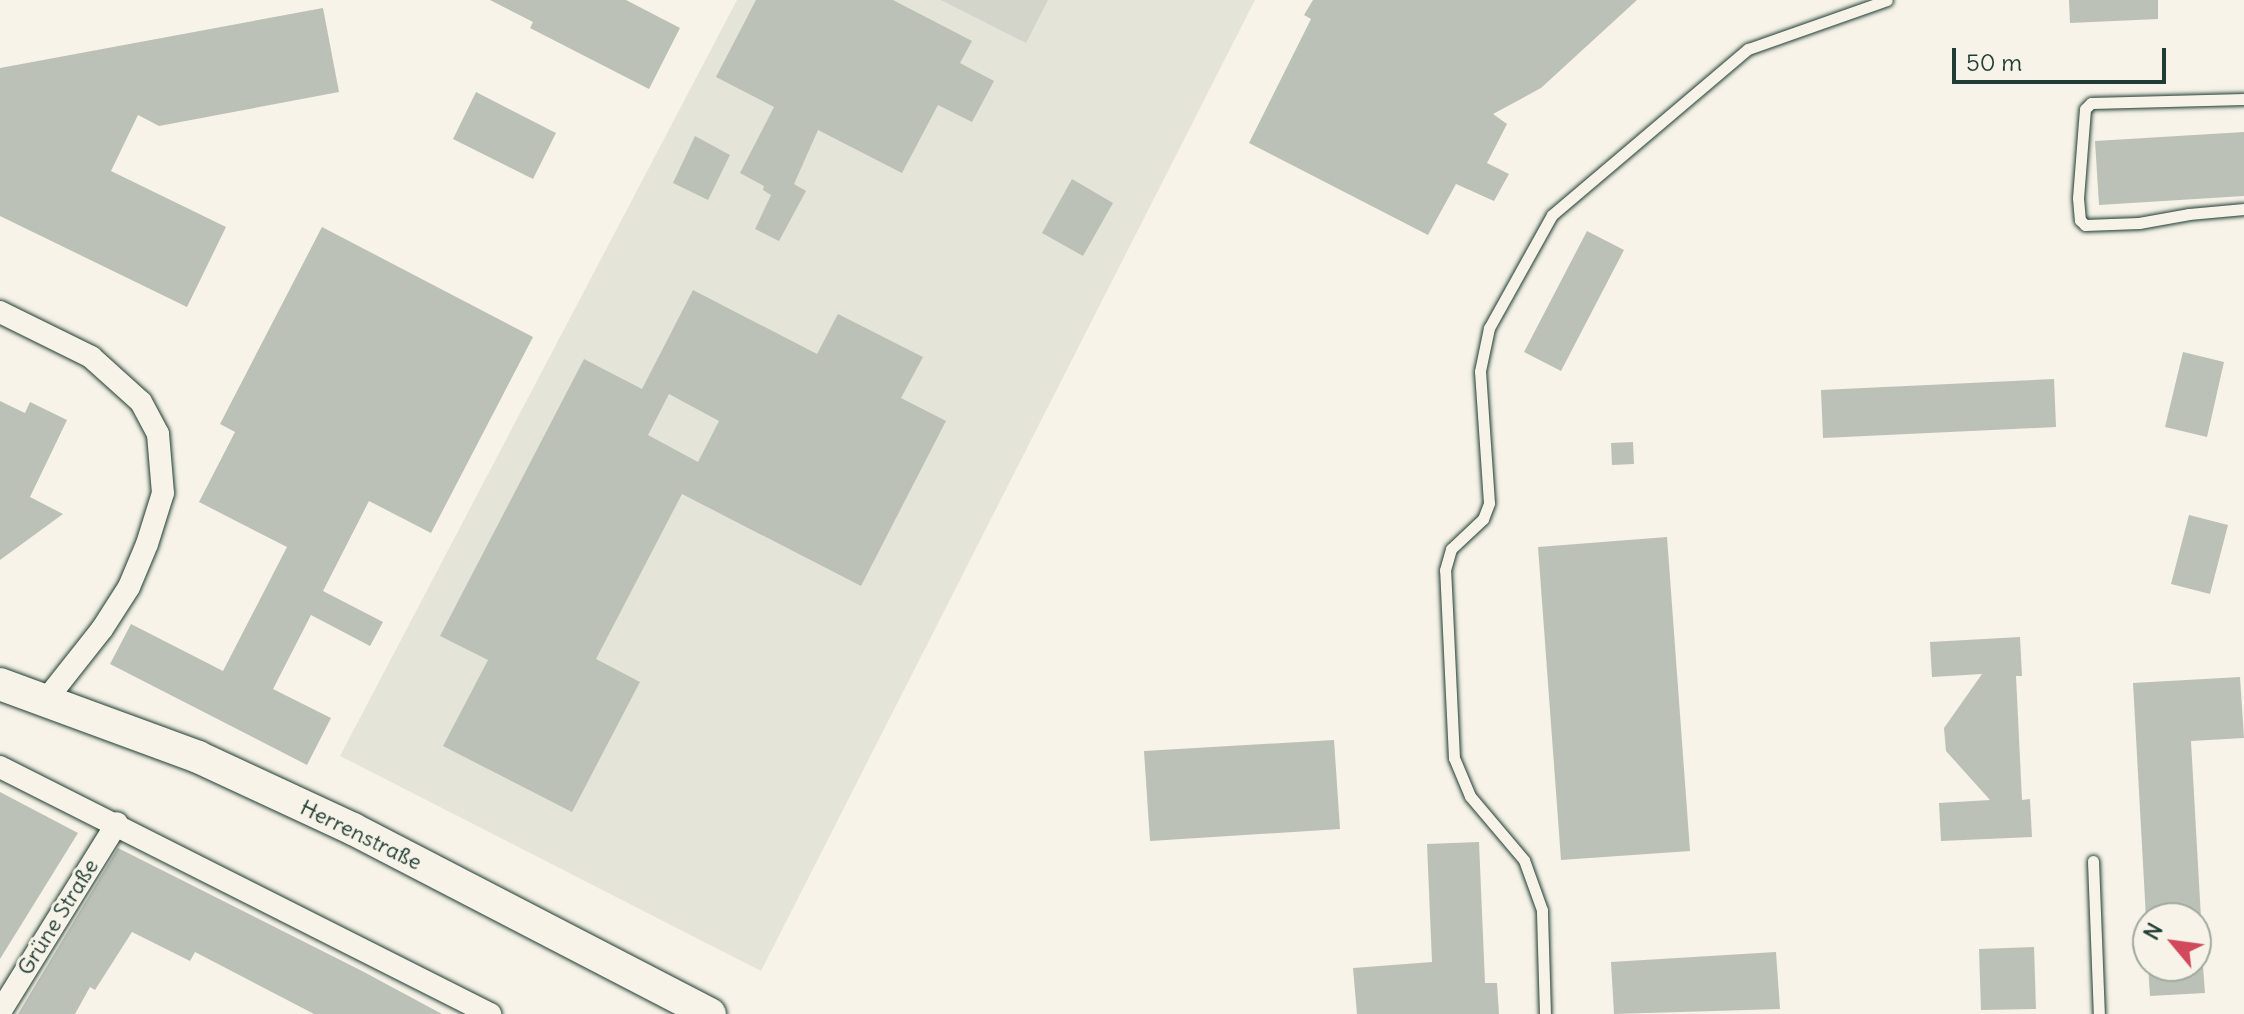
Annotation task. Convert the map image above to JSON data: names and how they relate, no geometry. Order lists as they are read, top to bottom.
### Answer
{
  "streets": {
    "main road": ["Herrenstraße"],
    "street": ["Grüne Straße"]
  },
  "scale_bar": "50 m",
  "north": "top left"
}
